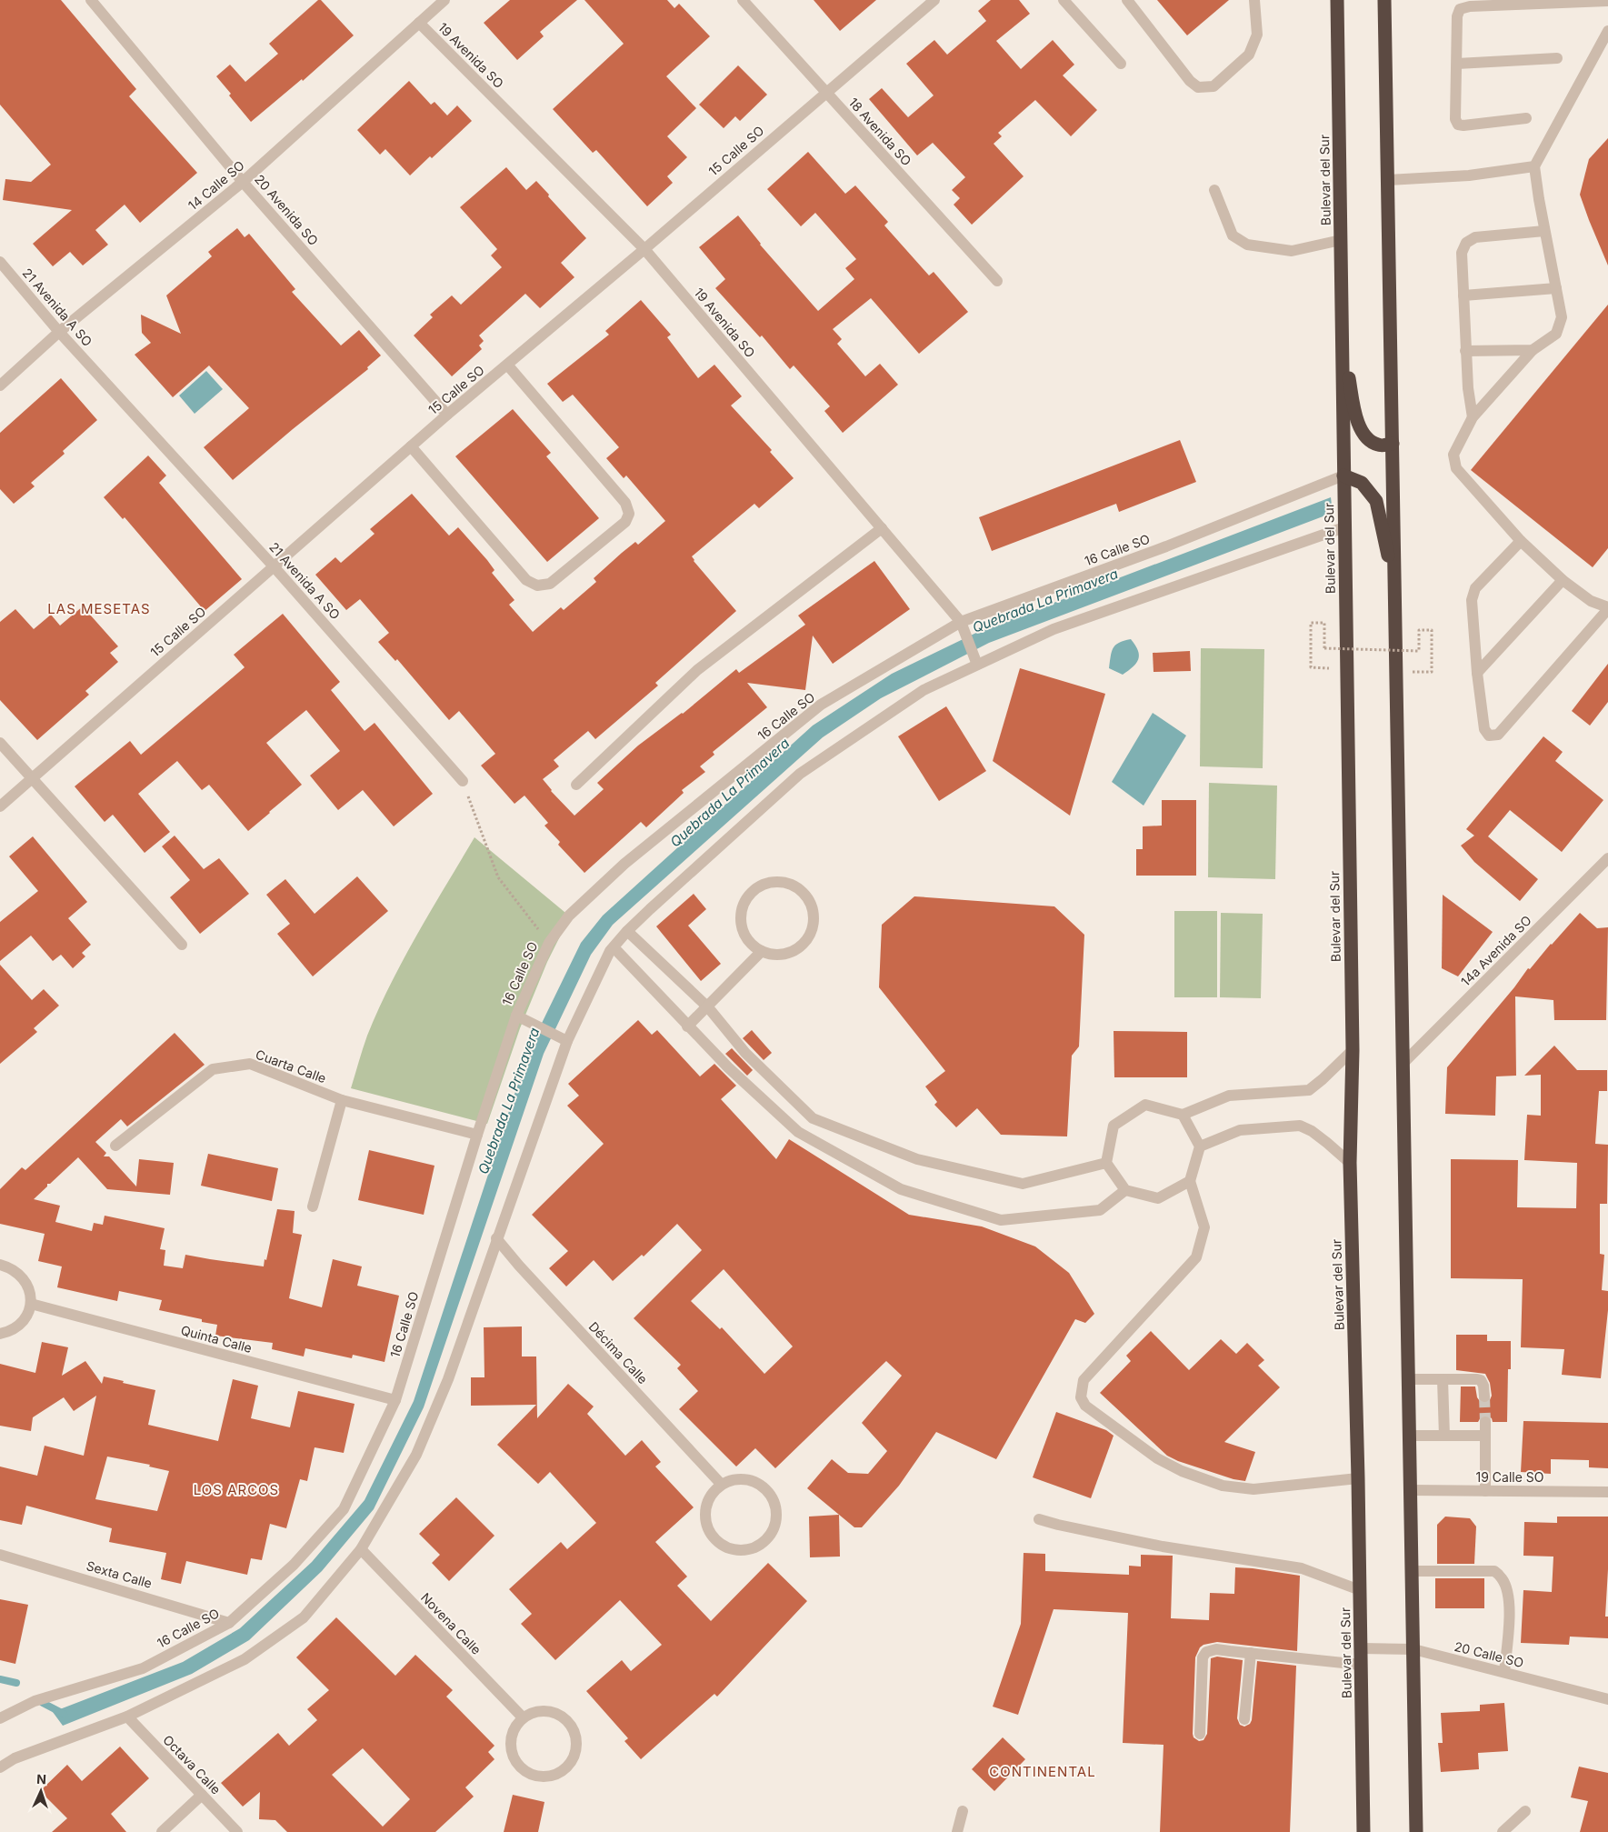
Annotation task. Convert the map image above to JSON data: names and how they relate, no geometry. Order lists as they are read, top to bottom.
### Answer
{
  "streets": {
    "highway": ["Bulevar del Sur"],
    "street": [
      "19 Avenida SO",
      "18 Avenida SO",
      "15 Calle SO",
      "14 Calle SO",
      "20 Avenida SO",
      "21 Avenida A SO",
      "16 Calle SO",
      "14a Avenida SO",
      "Cuarta Calle",
      "Quinta Calle",
      "Décima Calle",
      "19 Calle SO",
      "Sexta Calle",
      "Novena Calle",
      "20 Calle SO",
      "Octava Calle"
    ]
  },
  "crossings": [
    ["19 Avenida SO", "15 Calle SO"],
    ["19 Avenida SO", "14 Calle SO"],
    ["19 Avenida SO", "16 Calle SO"],
    ["18 Avenida SO", "15 Calle SO"],
    ["15 Calle SO", "20 Avenida SO"],
    ["15 Calle SO", "21 Avenida A SO"],
    ["Bulevar del Sur", "16 Calle SO"],
    ["Bulevar del Sur", "20 Calle SO"],
    ["14 Calle SO", "20 Avenida SO"],
    ["14 Calle SO", "21 Avenida A SO"],
    ["16 Calle SO", "Cuarta Calle"],
    ["16 Calle SO", "Quinta Calle"],
    ["16 Calle SO", "Sexta Calle"]
  ],
  "districts": ["LAS MESETAS", "LOS ARCOS", "CONTINENTAL"],
  "water": ["Quebrada La Primavera"],
  "north": "top"
}
